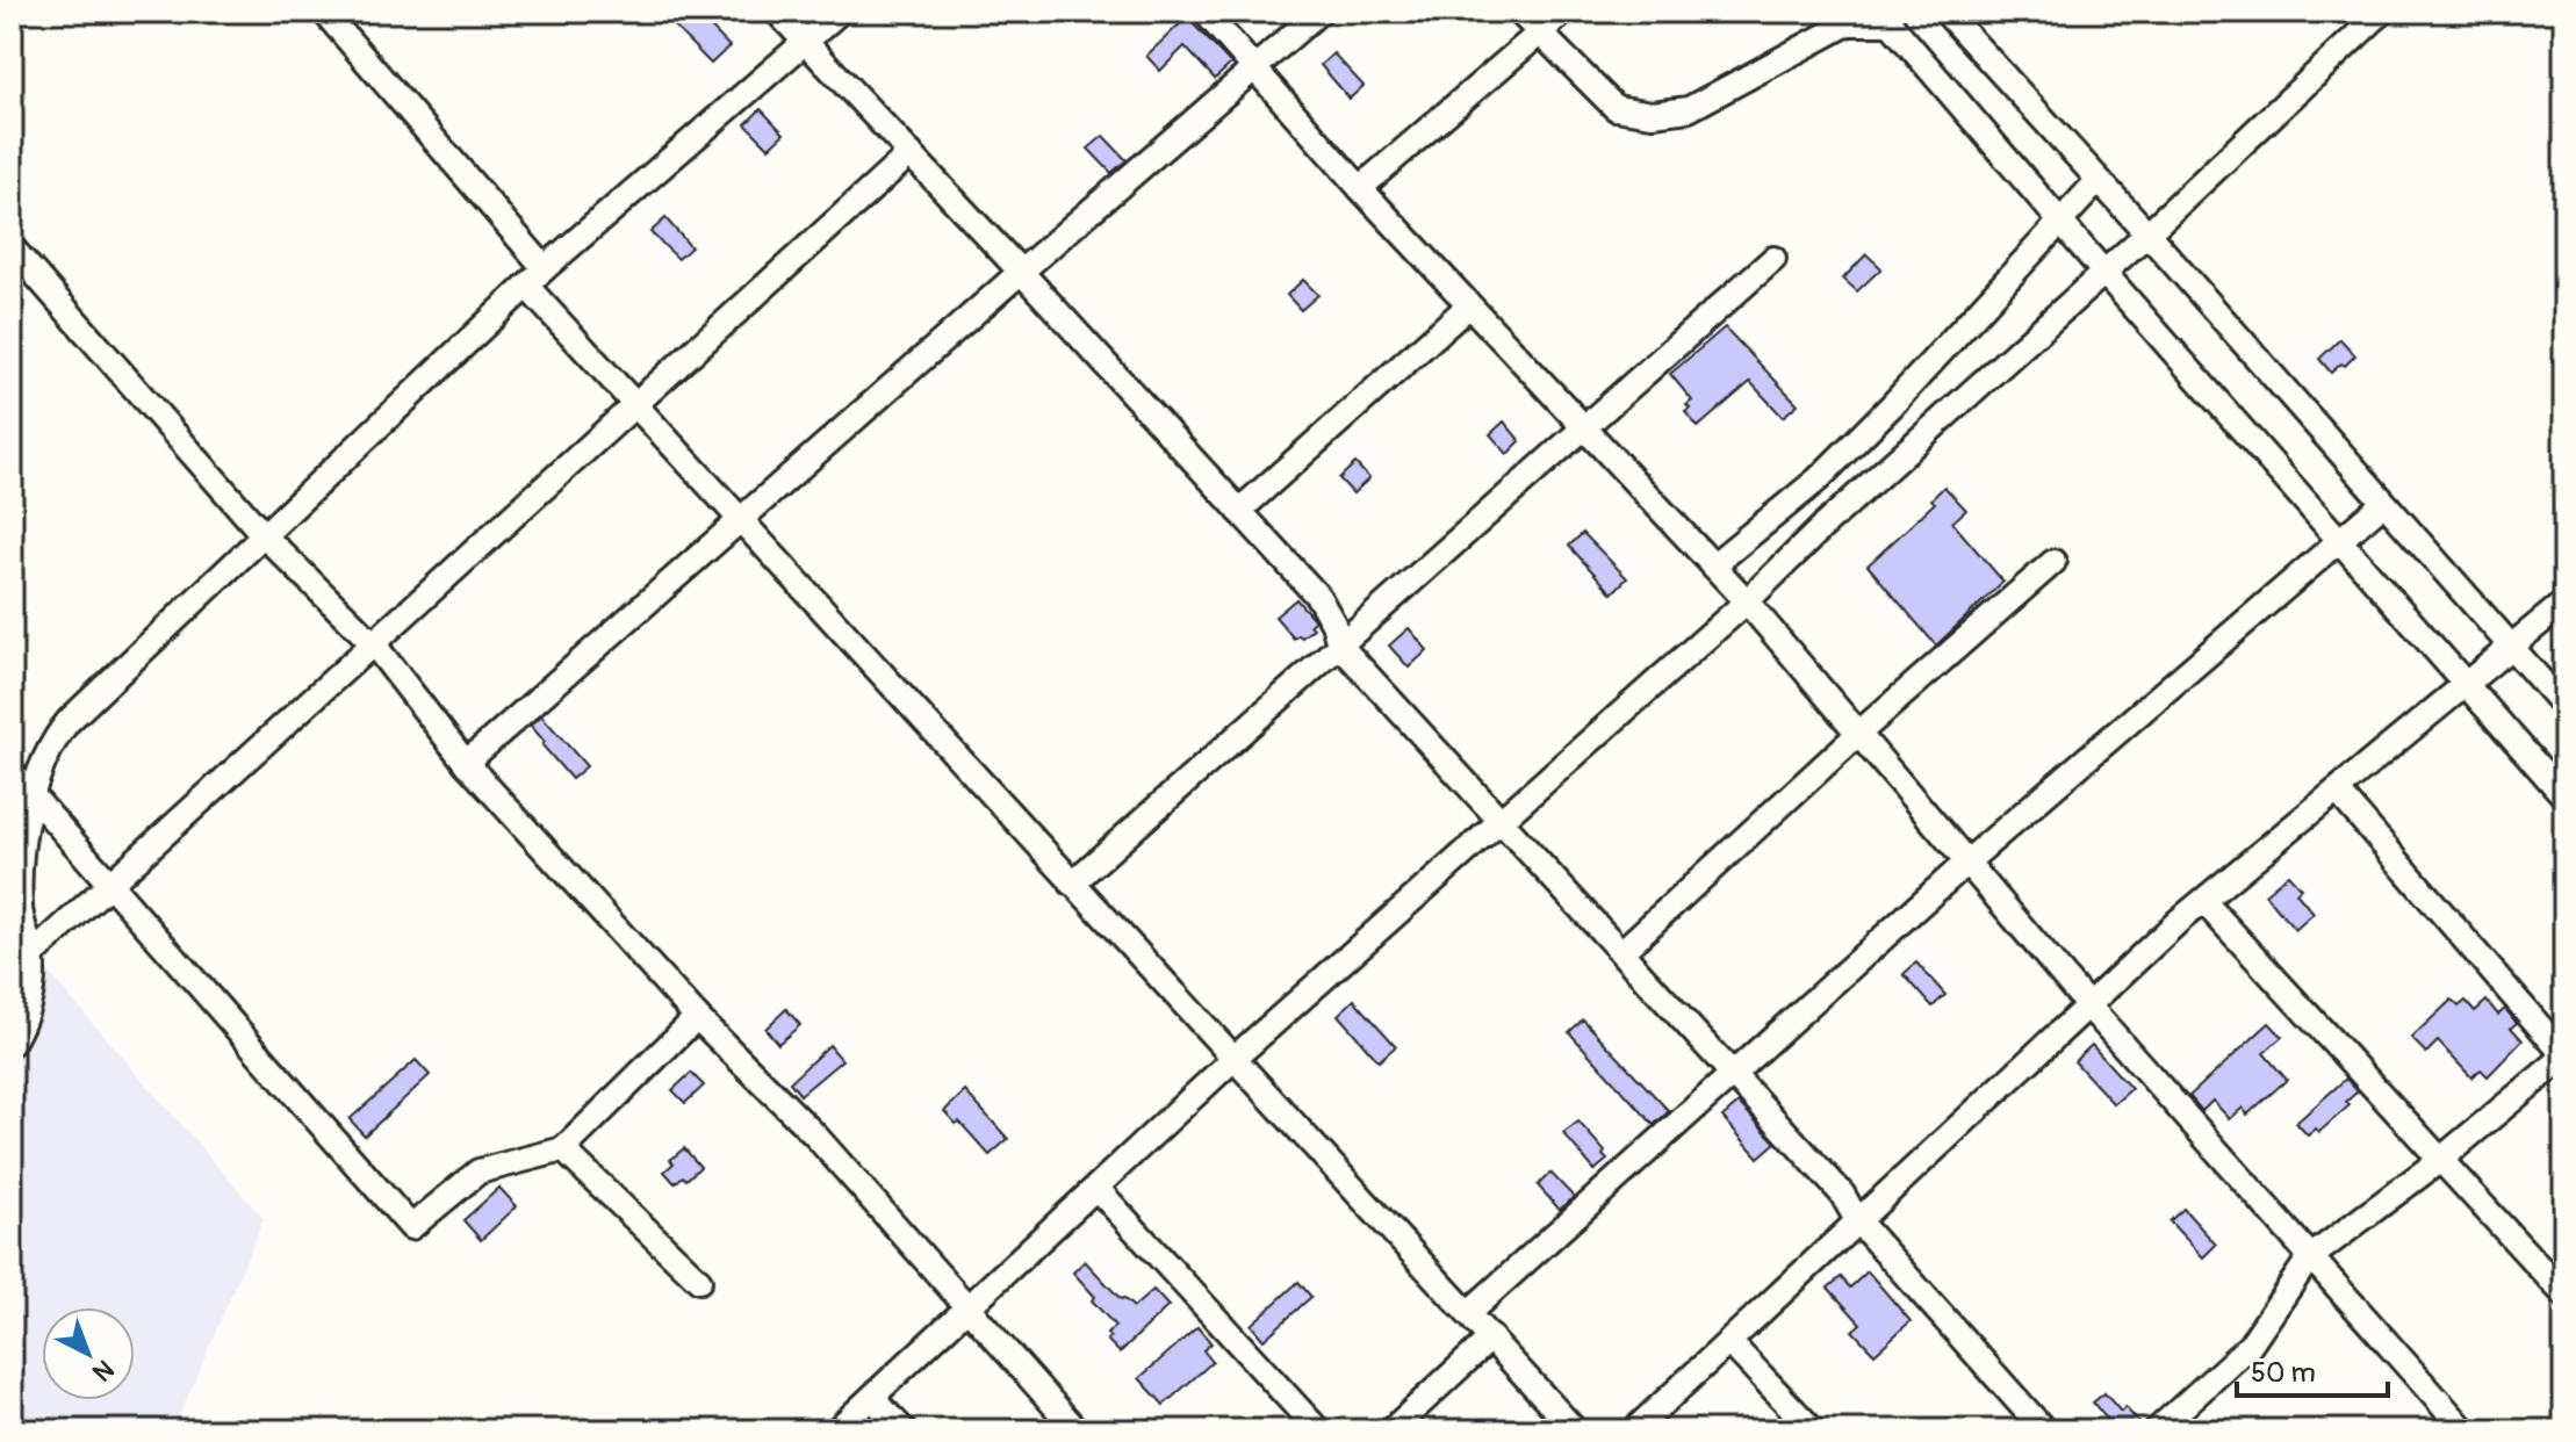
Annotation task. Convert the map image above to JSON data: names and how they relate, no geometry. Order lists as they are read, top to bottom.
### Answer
{
  "scale_bar": "50 m",
  "north": "bottom right"
}
